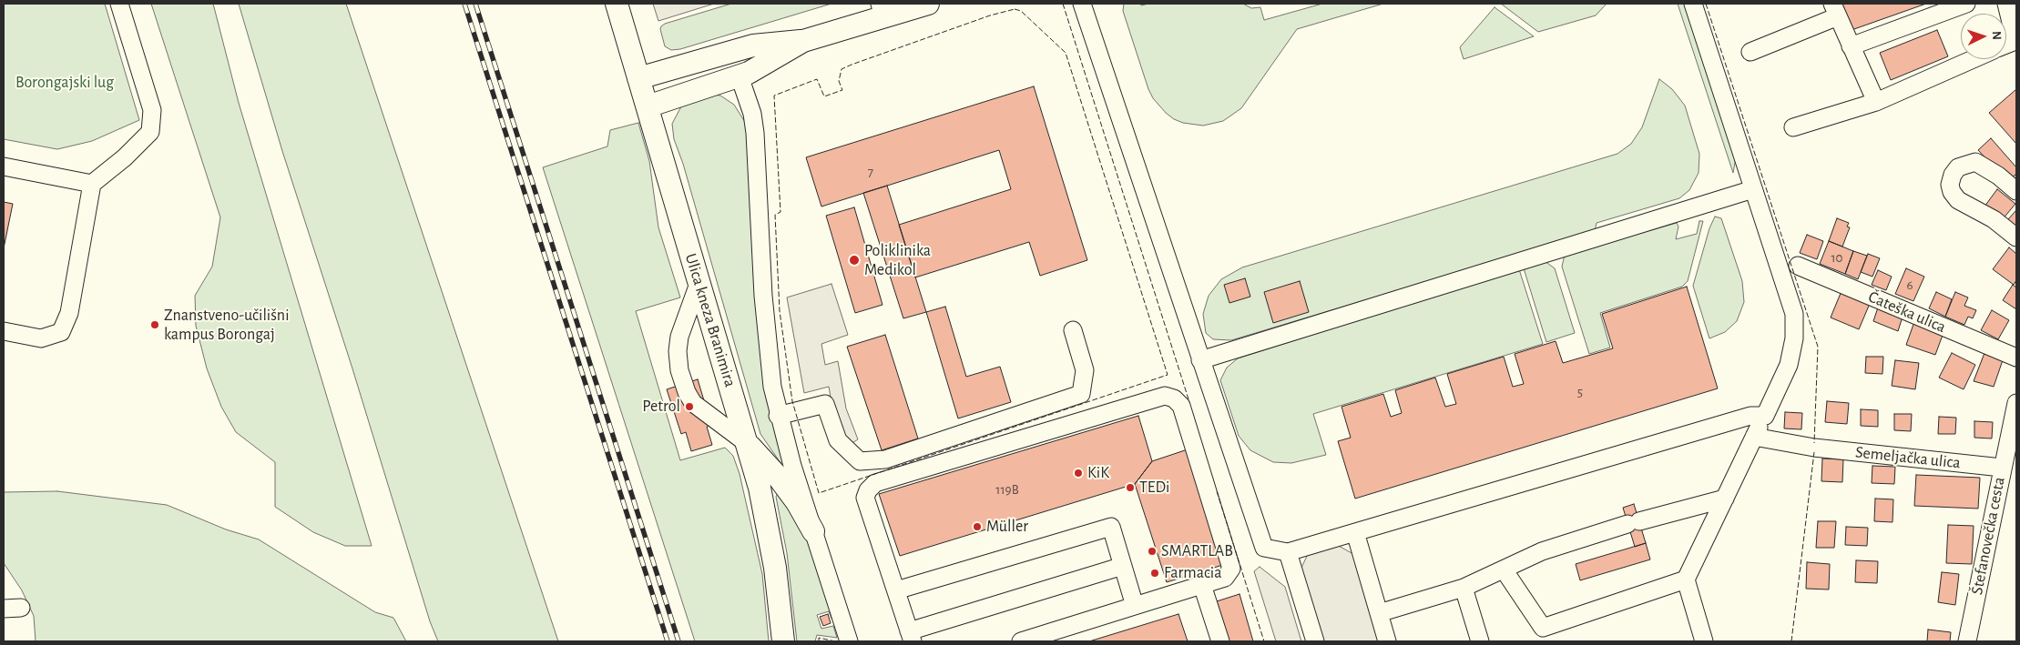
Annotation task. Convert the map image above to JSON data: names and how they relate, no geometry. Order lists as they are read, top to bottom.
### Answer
{
  "streets": {
    "main road": ["Ulica kneza Branimira"],
    "street": ["Čateška ulica", "Semeljačka ulica", "Štefanovečka cesta"]
  },
  "crossings": [
    ["Semeljačka ulica", "Štefanovečka cesta"]
  ],
  "parks": ["Borongajski lug"],
  "places": [
    "Poliklinika Medikol",
    "Znanstveno-učilišni kampus Borongaj",
    "Petrol",
    "KiK",
    "TEDi",
    "Müller",
    "SMARTLAB",
    "Farmacia"
  ],
  "house_numbers": [
    "7",
    "10",
    "6",
    "5",
    "119B"
  ],
  "north": "right"
}
